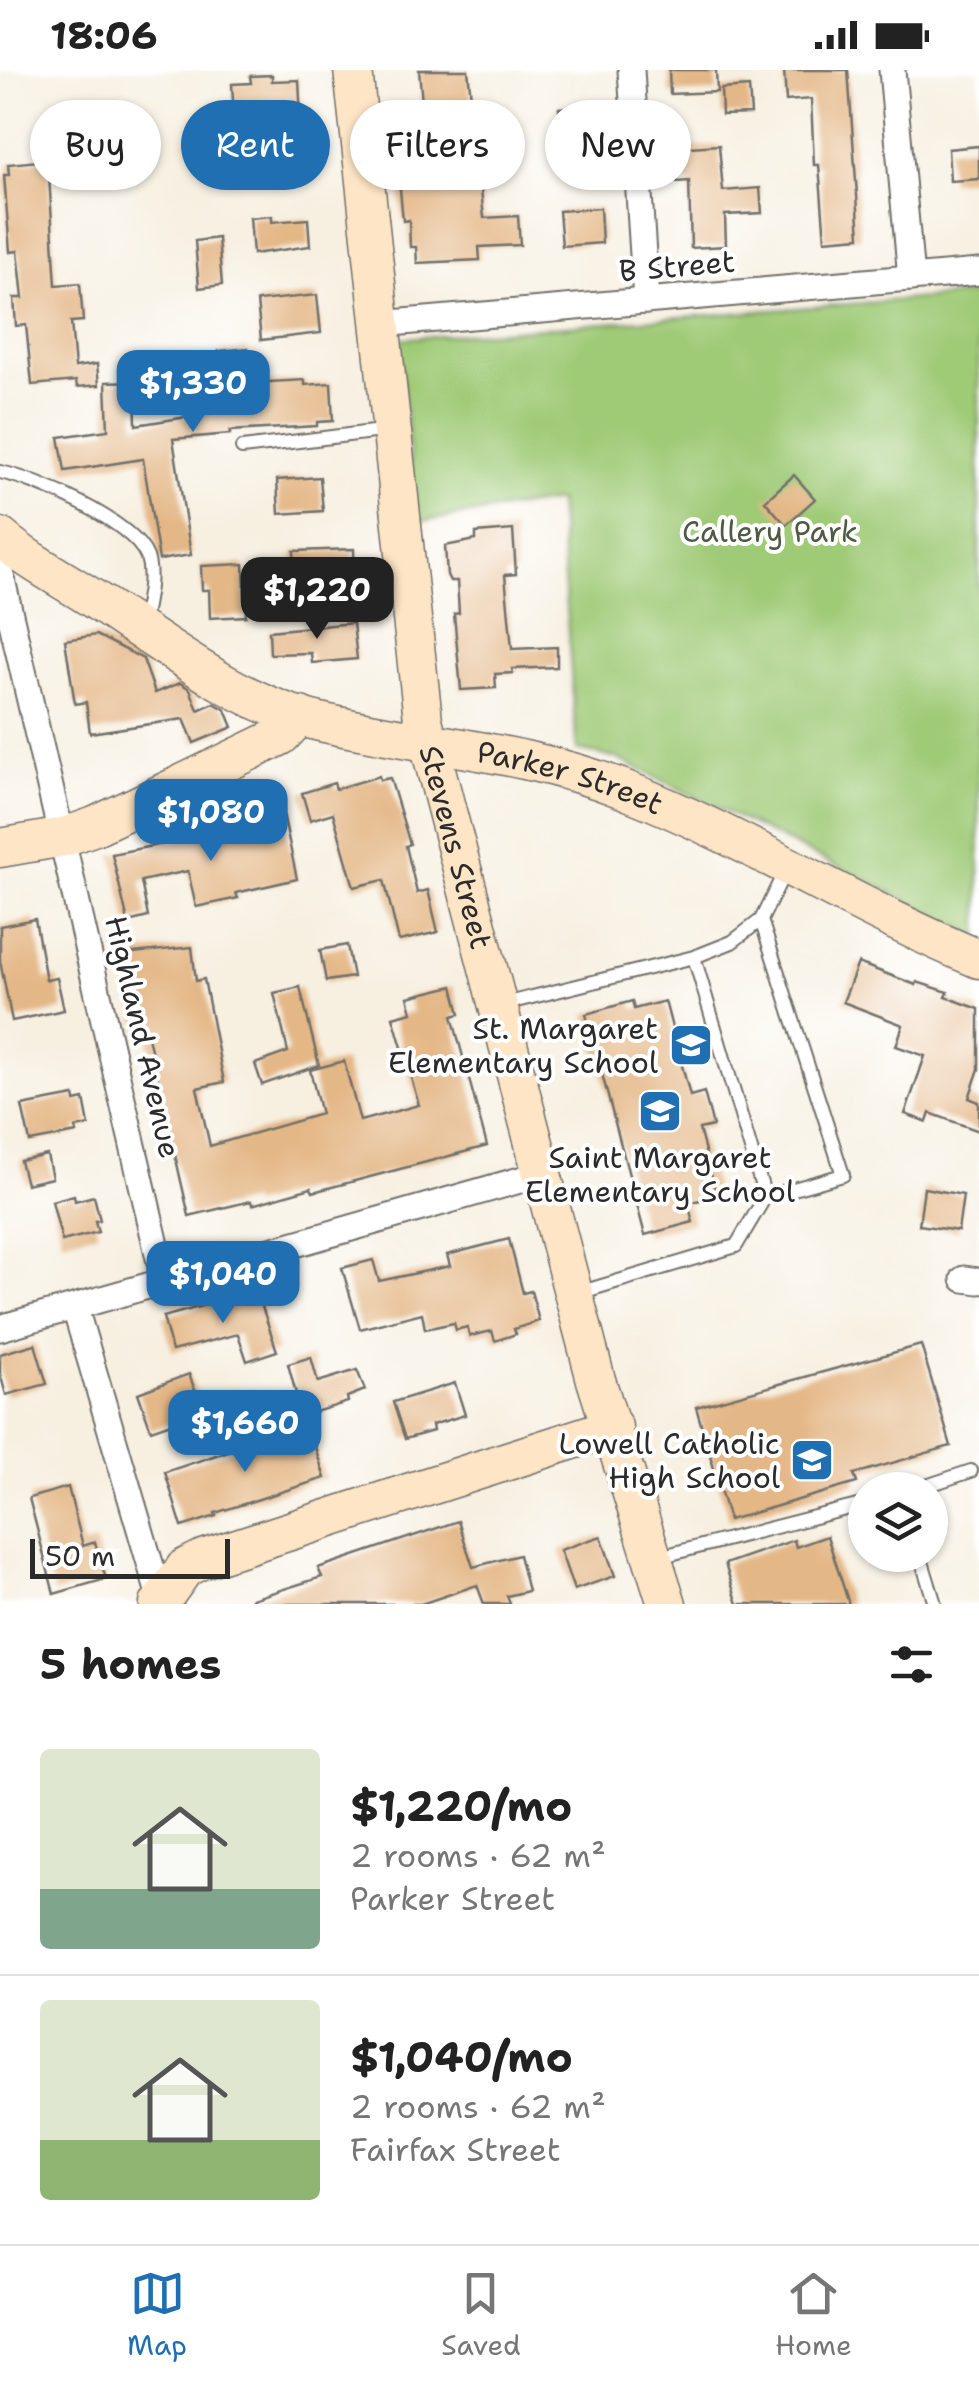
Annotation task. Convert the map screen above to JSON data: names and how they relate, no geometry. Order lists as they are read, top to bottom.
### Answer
{
  "streets": {
    "street": [
      "B Street",
      "Parker Street",
      "Stevens Street",
      "Highland Avenue"
    ]
  },
  "crossings": [
    ["B Street", "Stevens Street"],
    ["Parker Street", "Stevens Street"]
  ],
  "parks": ["Callery Park"],
  "places": {
    "school or university": ["St. Margaret Elementary School", "Saint Margaret Elementary School", "Lowell Catholic High School"]
  },
  "scale_bar": "50 m",
  "page": {
    "status": "18:06",
    "chip": [
      "Buy",
      "Rent",
      "Filters",
      "New"
    ],
    "price": [
      "$1,330",
      "$1,220",
      "$1,080",
      "$1,040",
      "$1,660"
    ],
    "scale": "50 m",
    "heading": "5 homes",
    "list": [
      {
        "name": "$1,220/mo",
        "note": "2 rooms · 62 m² · Parker Street"
      },
      {
        "name": "$1,040/mo",
        "note": "2 rooms · 62 m² · Fairfax Street"
      }
    ],
    "tabs": ["Map", "Saved", "Home"]
  }
}
